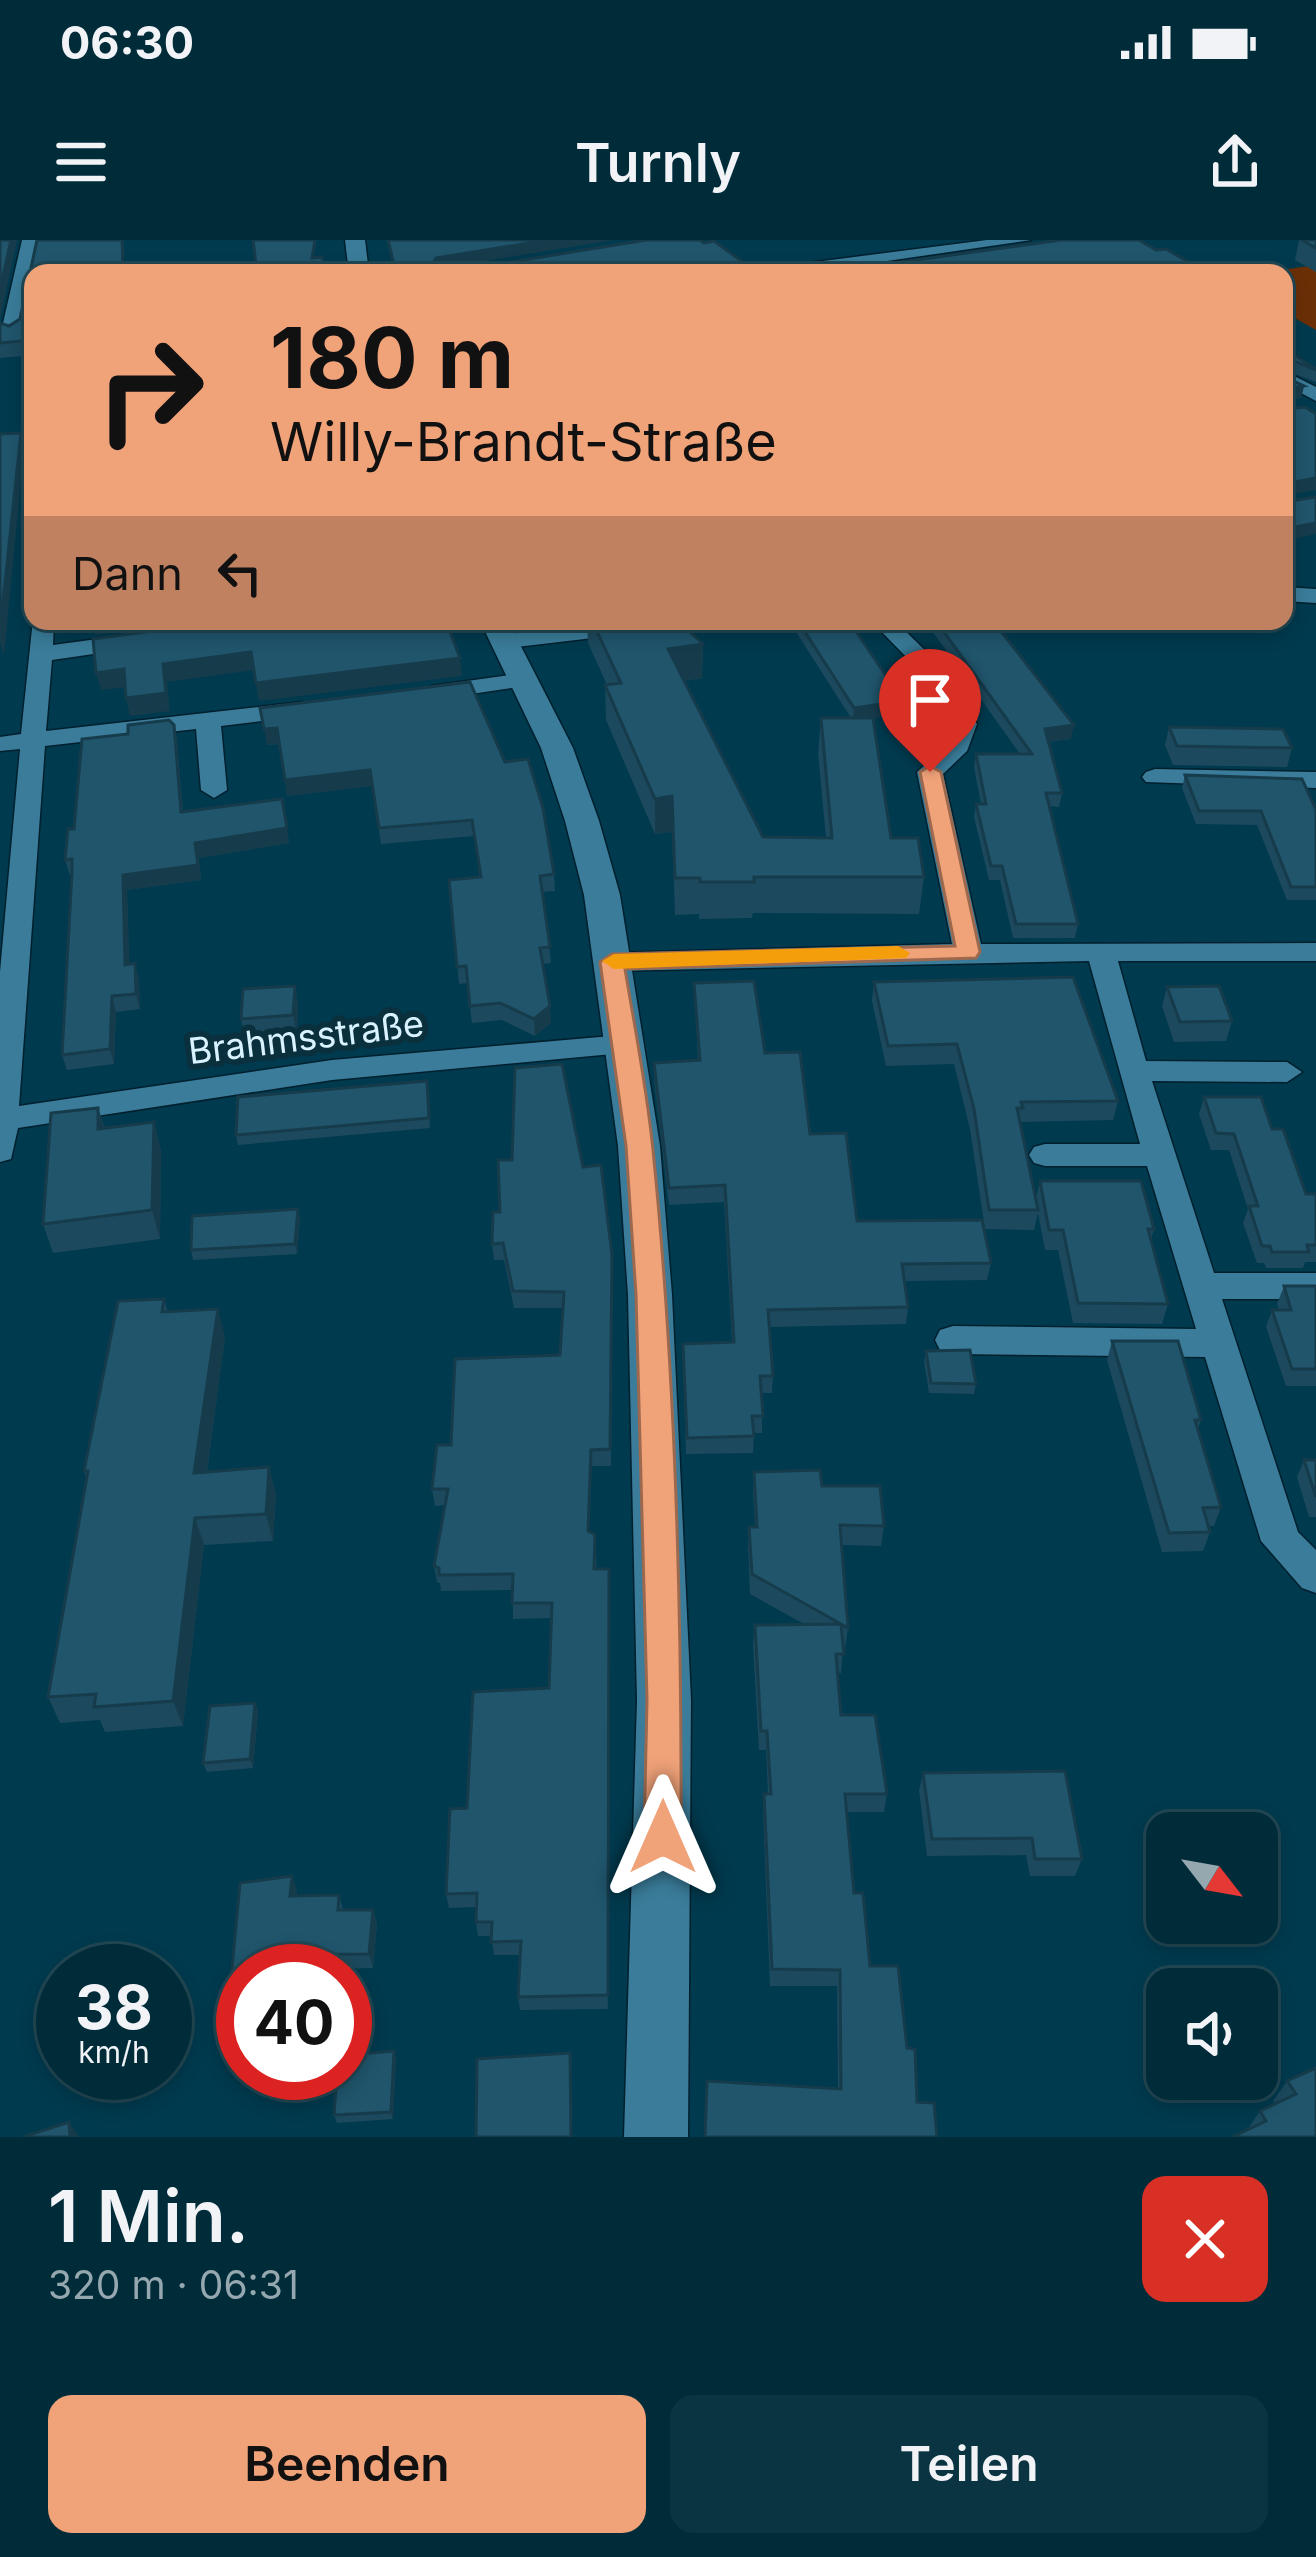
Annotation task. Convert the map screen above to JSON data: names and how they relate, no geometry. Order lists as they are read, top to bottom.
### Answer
{
  "streets": {
    "street": ["Brahmsstraße"]
  },
  "north": "bottom right",
  "page": {
    "status": "06:30",
    "header": "Turnly",
    "turn": ["180 m", "Willy-Brandt-Straße"],
    "then": "Dann",
    "speed": "38 km/h",
    "limit": "40",
    "heading": ["1 Min.", "320 m · 06:31"],
    "buttons": ["Beenden", "Teilen"]
  }
}
